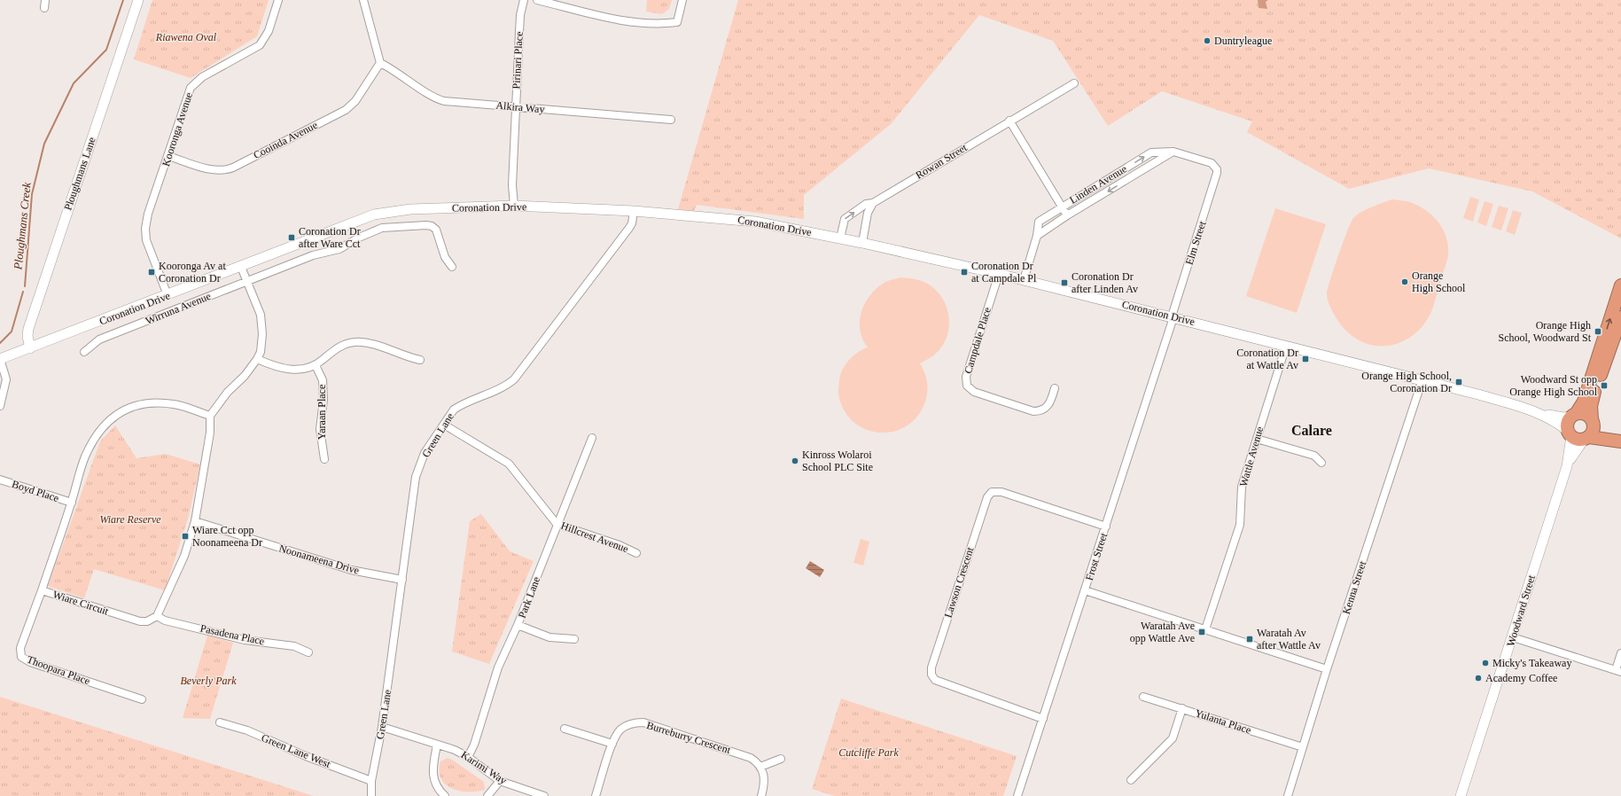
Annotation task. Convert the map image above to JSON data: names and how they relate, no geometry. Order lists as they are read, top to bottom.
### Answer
{
  "streets": {
    "main road": ["Ploughmans Lane", "Coronation Drive", "Woodward Street"],
    "street": [
      "Pirinari Place",
      "Alkira Way",
      "Kooronga Avenue",
      "Cooinda Avenue",
      "Rowan Street",
      "Linden Avenue",
      "Elm Street",
      "Wirruna Avenue",
      "Campdale Place",
      "Yaraan Place",
      "Green Lane",
      "Wattle Avenue",
      "Boyd Place",
      "Hillcrest Avenue",
      "Frost Street",
      "Noonameena Drive",
      "Lawson Crescent",
      "Kenna Street",
      "Park Lane",
      "Wiare Circuit",
      "Pasadena Place",
      "Thoopara Place",
      "Yulanta Place",
      "Burreburry Crescent",
      "Green Lane West",
      "Karimi Way"
    ]
  },
  "crossings": [
    ["Pirinari Place", "Alkira Way"],
    ["Pirinari Place", "Coronation Drive"],
    ["Alkira Way", "Cooinda Avenue"],
    ["Kooronga Avenue", "Cooinda Avenue"],
    ["Kooronga Avenue", "Coronation Drive"],
    ["Rowan Street", "Coronation Drive"],
    ["Ploughmans Lane", "Coronation Drive"],
    ["Linden Avenue", "Coronation Drive"],
    ["Linden Avenue", "Elm Street"],
    ["Coronation Drive", "Elm Street"],
    ["Coronation Drive", "Campdale Place"],
    ["Coronation Drive", "Green Lane"],
    ["Coronation Drive", "Wattle Avenue"],
    ["Coronation Drive", "Frost Street"],
    ["Coronation Drive", "Kenna Street"],
    ["Coronation Drive", "Woodward Street"],
    ["Elm Street", "Frost Street"],
    ["Green Lane", "Hillcrest Avenue"],
    ["Green Lane", "Noonameena Drive"],
    ["Green Lane", "Green Lane West"],
    ["Green Lane", "Karimi Way"],
    ["Boyd Place", "Wiare Circuit"],
    ["Hillcrest Avenue", "Park Lane"],
    ["Frost Street", "Lawson Crescent"],
    ["Kenna Street", "Yulanta Place"],
    ["Park Lane", "Karimi Way"],
    ["Wiare Circuit", "Pasadena Place"],
    ["Wiare Circuit", "Thoopara Place"]
  ],
  "districts": ["Calare"],
  "water": ["Ploughmans Creek"],
  "parks": [
    "Riawena Oval",
    "Wiare Reserve",
    "Beverly Park",
    "Cutcliffe Park"
  ],
  "places": {
    "other": [
      "Duntryleague",
      "Orange High School",
      "Kinross Wolaroi School PLC Site",
      "Micky's Takeaway",
      "Academy Coffee"
    ],
    "transit": [
      "Coronation Dr after Ware Cct",
      "Kooronga Av at Coronation Dr",
      "Coronation Dr at Campdale Pl",
      "Coronation Dr after Linden Av",
      "Orange High School, Woodward St",
      "Coronation Dr at Wattle Av",
      "Orange High School, Coronation Dr",
      "Woodward St opp Orange High School",
      "Wiare Cct opp Noonameena Dr",
      "Waratah Ave opp Wattle Ave",
      "Waratah Av after Wattle Av"
    ]
  }
}
